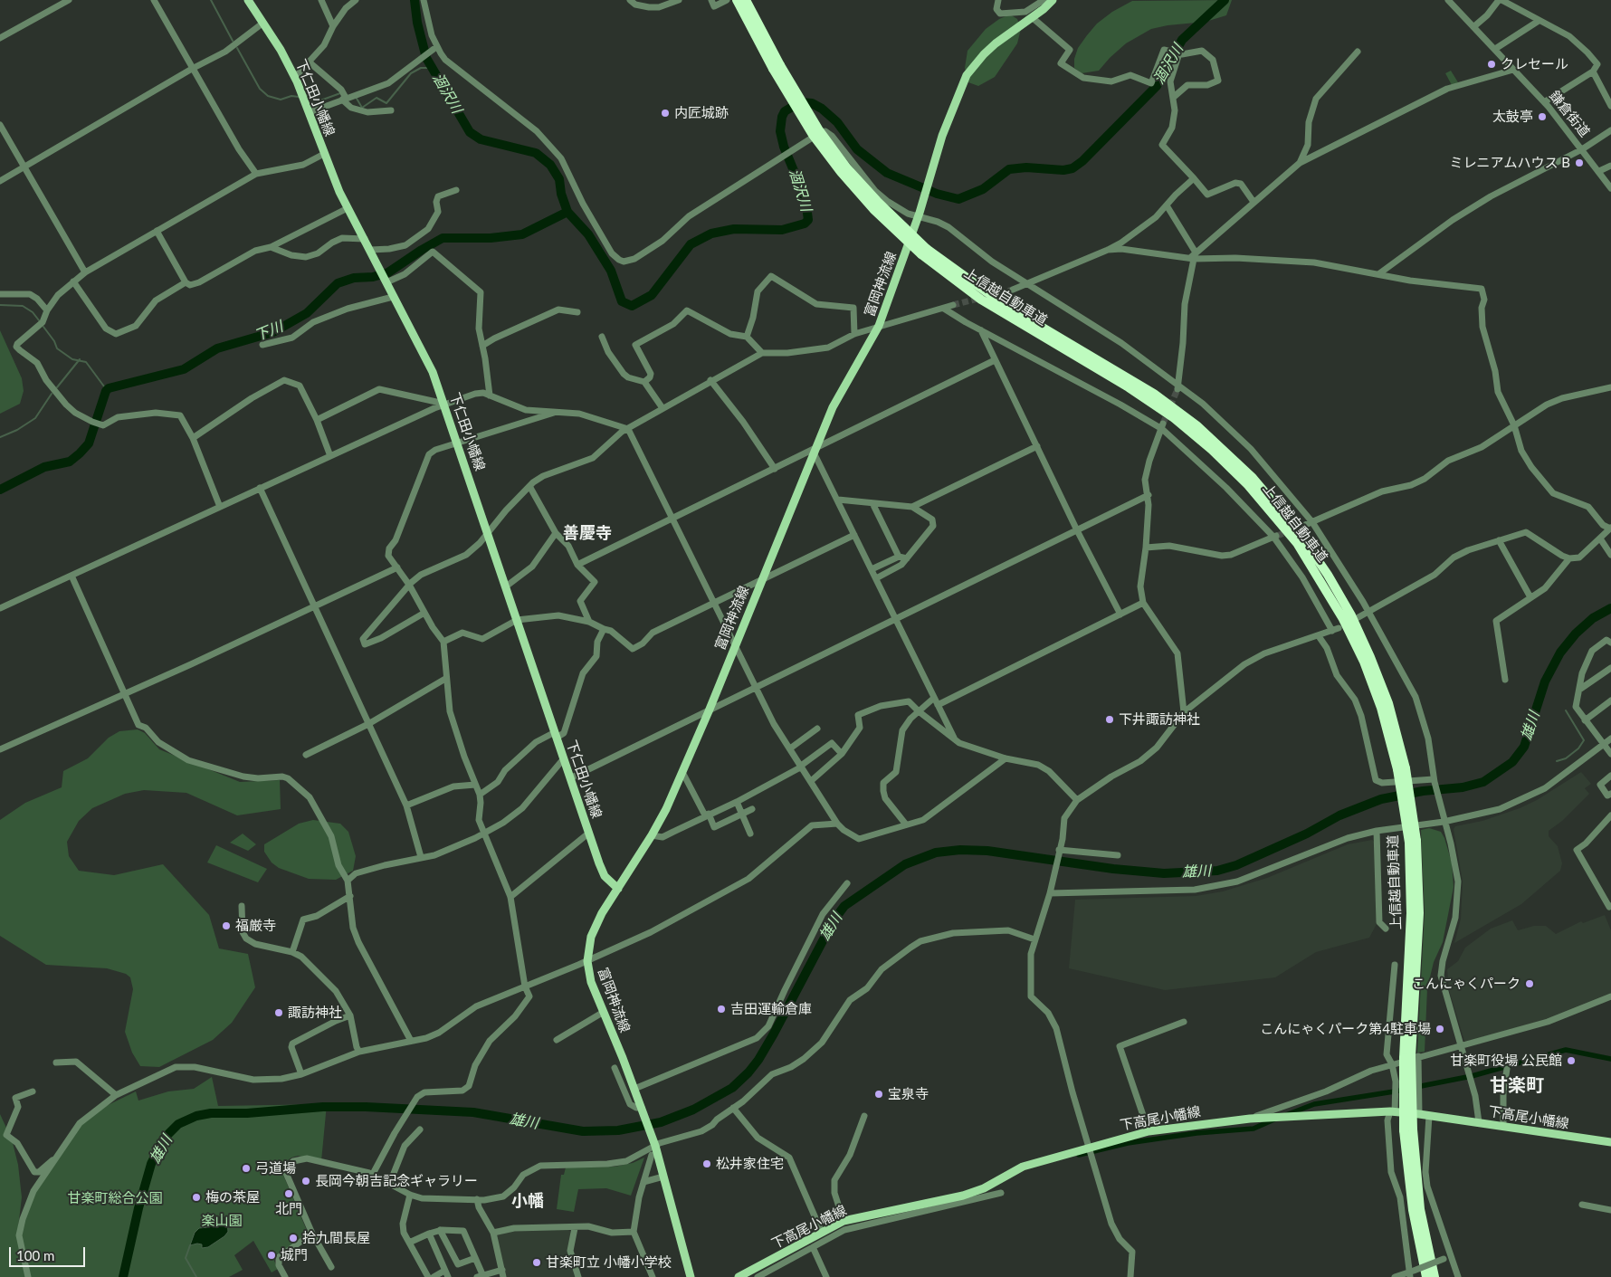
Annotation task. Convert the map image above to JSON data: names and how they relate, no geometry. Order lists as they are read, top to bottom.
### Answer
{
  "streets": {
    "highway": ["上信越自動車道"],
    "main road": ["下仁田小幡線", "富岡神流線", "下高尾小幡線"],
    "street": ["鎌倉街道"]
  },
  "crossings": [
    ["下仁田小幡線", "富岡神流線"]
  ],
  "districts": ["善慶寺", "甘楽町", "小幡"],
  "water": ["涸沢川", "下川", "雄川"],
  "parks": ["甘楽町総合公園", "楽山園"],
  "places": [
    "クレセール",
    "内匠城跡",
    "太鼓亭",
    "ミレニアムハウス B",
    "下井諏訪神社",
    "福厳寺",
    "こんにゃくパーク",
    "吉田運輸倉庫",
    "諏訪神社",
    "こんにゃくパーク第4駐車場",
    "甘楽町役場 公民館",
    "宝泉寺",
    "松井家住宅",
    "弓道場",
    "長岡今朝吉記念ギャラリー",
    "北門",
    "梅の茶屋",
    "拾九間長屋",
    "城門",
    "甘楽町立 小幡小学校"
  ],
  "scale_bar": "100 m"
}
